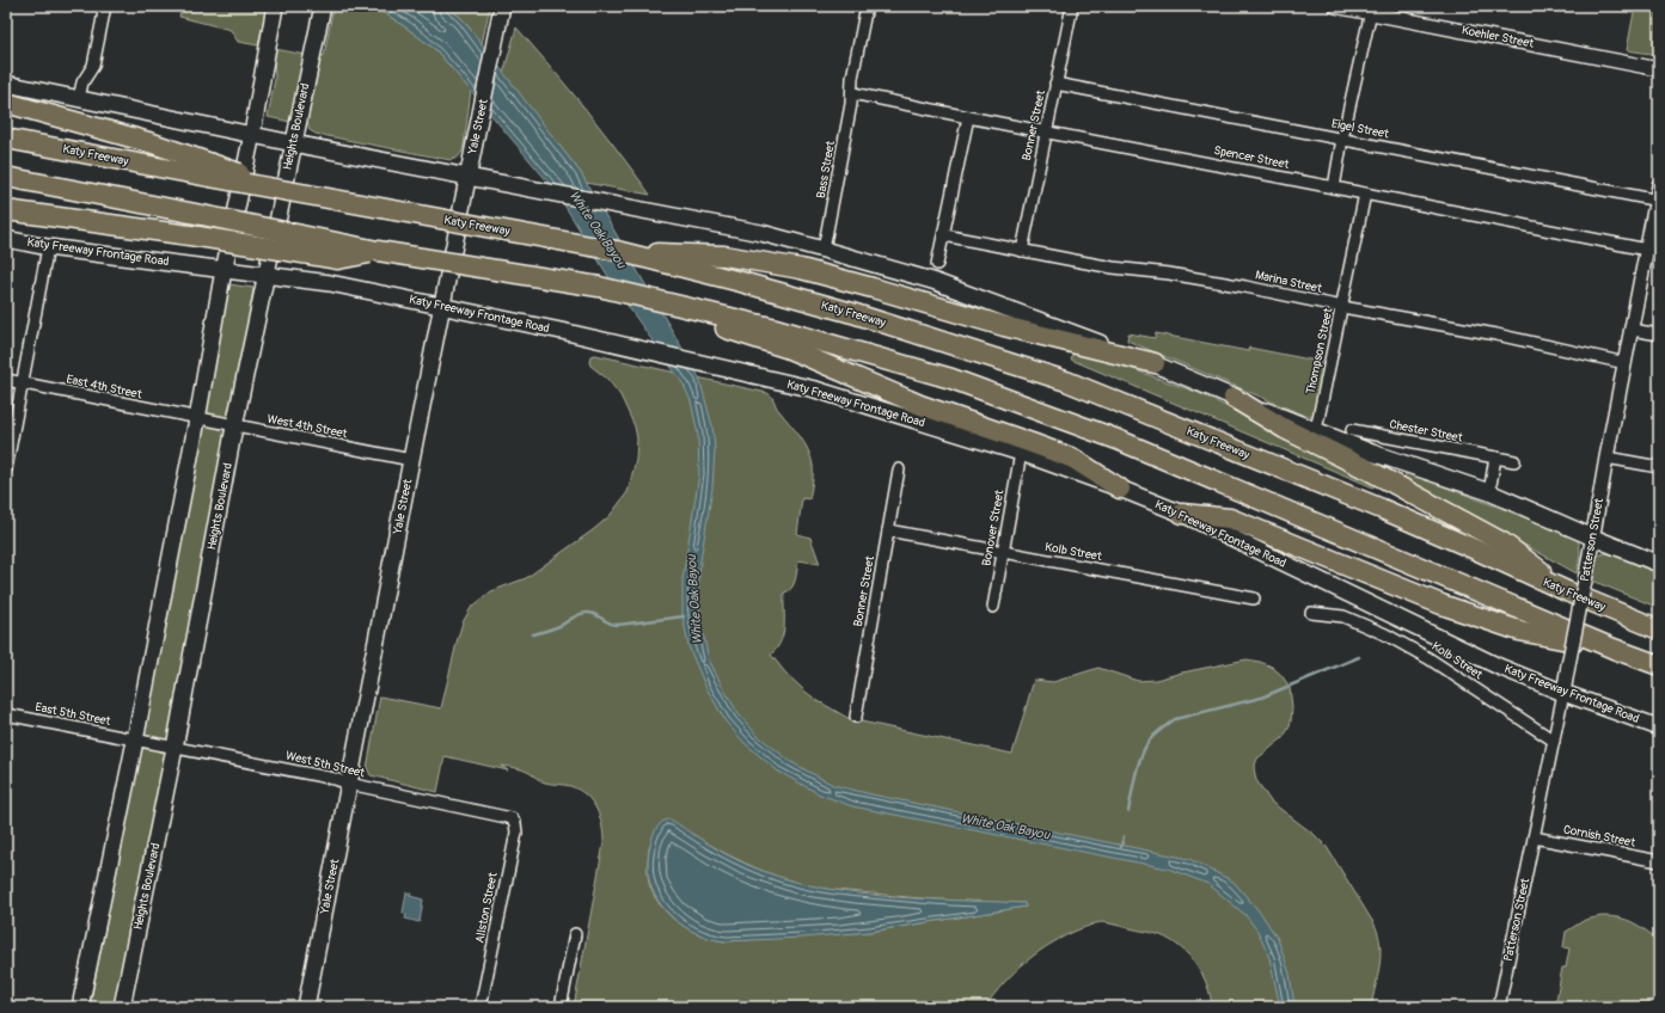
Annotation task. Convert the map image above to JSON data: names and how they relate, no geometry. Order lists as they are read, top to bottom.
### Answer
{
  "streets": {
    "highway": ["Katy Freeway"],
    "main road": ["Heights Boulevard", "Yale Street", "Katy Freeway Frontage Road"],
    "street": [
      "Koehler Street",
      "Bonner Street",
      "Eigel Street",
      "Spencer Street",
      "Bass Street",
      "Marina Street",
      "Thompson Street",
      "East 4th Street",
      "West 4th Street",
      "Chester Street",
      "Bonover Street",
      "Patterson Street",
      "Kolb Street",
      "East 5th Street",
      "West 5th Street",
      "Cornish Street",
      "Allston Street"
    ]
  },
  "crossings": [
    ["Bonner Street", "Eigel Street"],
    ["Bonner Street", "Spencer Street"],
    ["Bonner Street", "Marina Street"],
    ["Bonner Street", "Kolb Street"],
    ["Heights Boulevard", "Katy Freeway Frontage Road"],
    ["Heights Boulevard", "West 4th Street"],
    ["Heights Boulevard", "West 5th Street"],
    ["Yale Street", "Katy Freeway Frontage Road"],
    ["Yale Street", "West 4th Street"],
    ["Yale Street", "West 5th Street"],
    ["Eigel Street", "Patterson Street"],
    ["Spencer Street", "Bass Street"],
    ["Spencer Street", "Thompson Street"],
    ["Spencer Street", "Patterson Street"],
    ["Katy Freeway Frontage Road", "Bonover Street"],
    ["Katy Freeway Frontage Road", "Patterson Street"],
    ["Marina Street", "Thompson Street"],
    ["Marina Street", "Patterson Street"],
    ["East 4th Street", "West 4th Street"],
    ["Bonover Street", "Kolb Street"],
    ["Patterson Street", "Kolb Street"],
    ["Patterson Street", "Cornish Street"],
    ["East 5th Street", "West 5th Street"],
    ["West 5th Street", "Allston Street"]
  ],
  "water": ["White Oak Bayou"]
}
